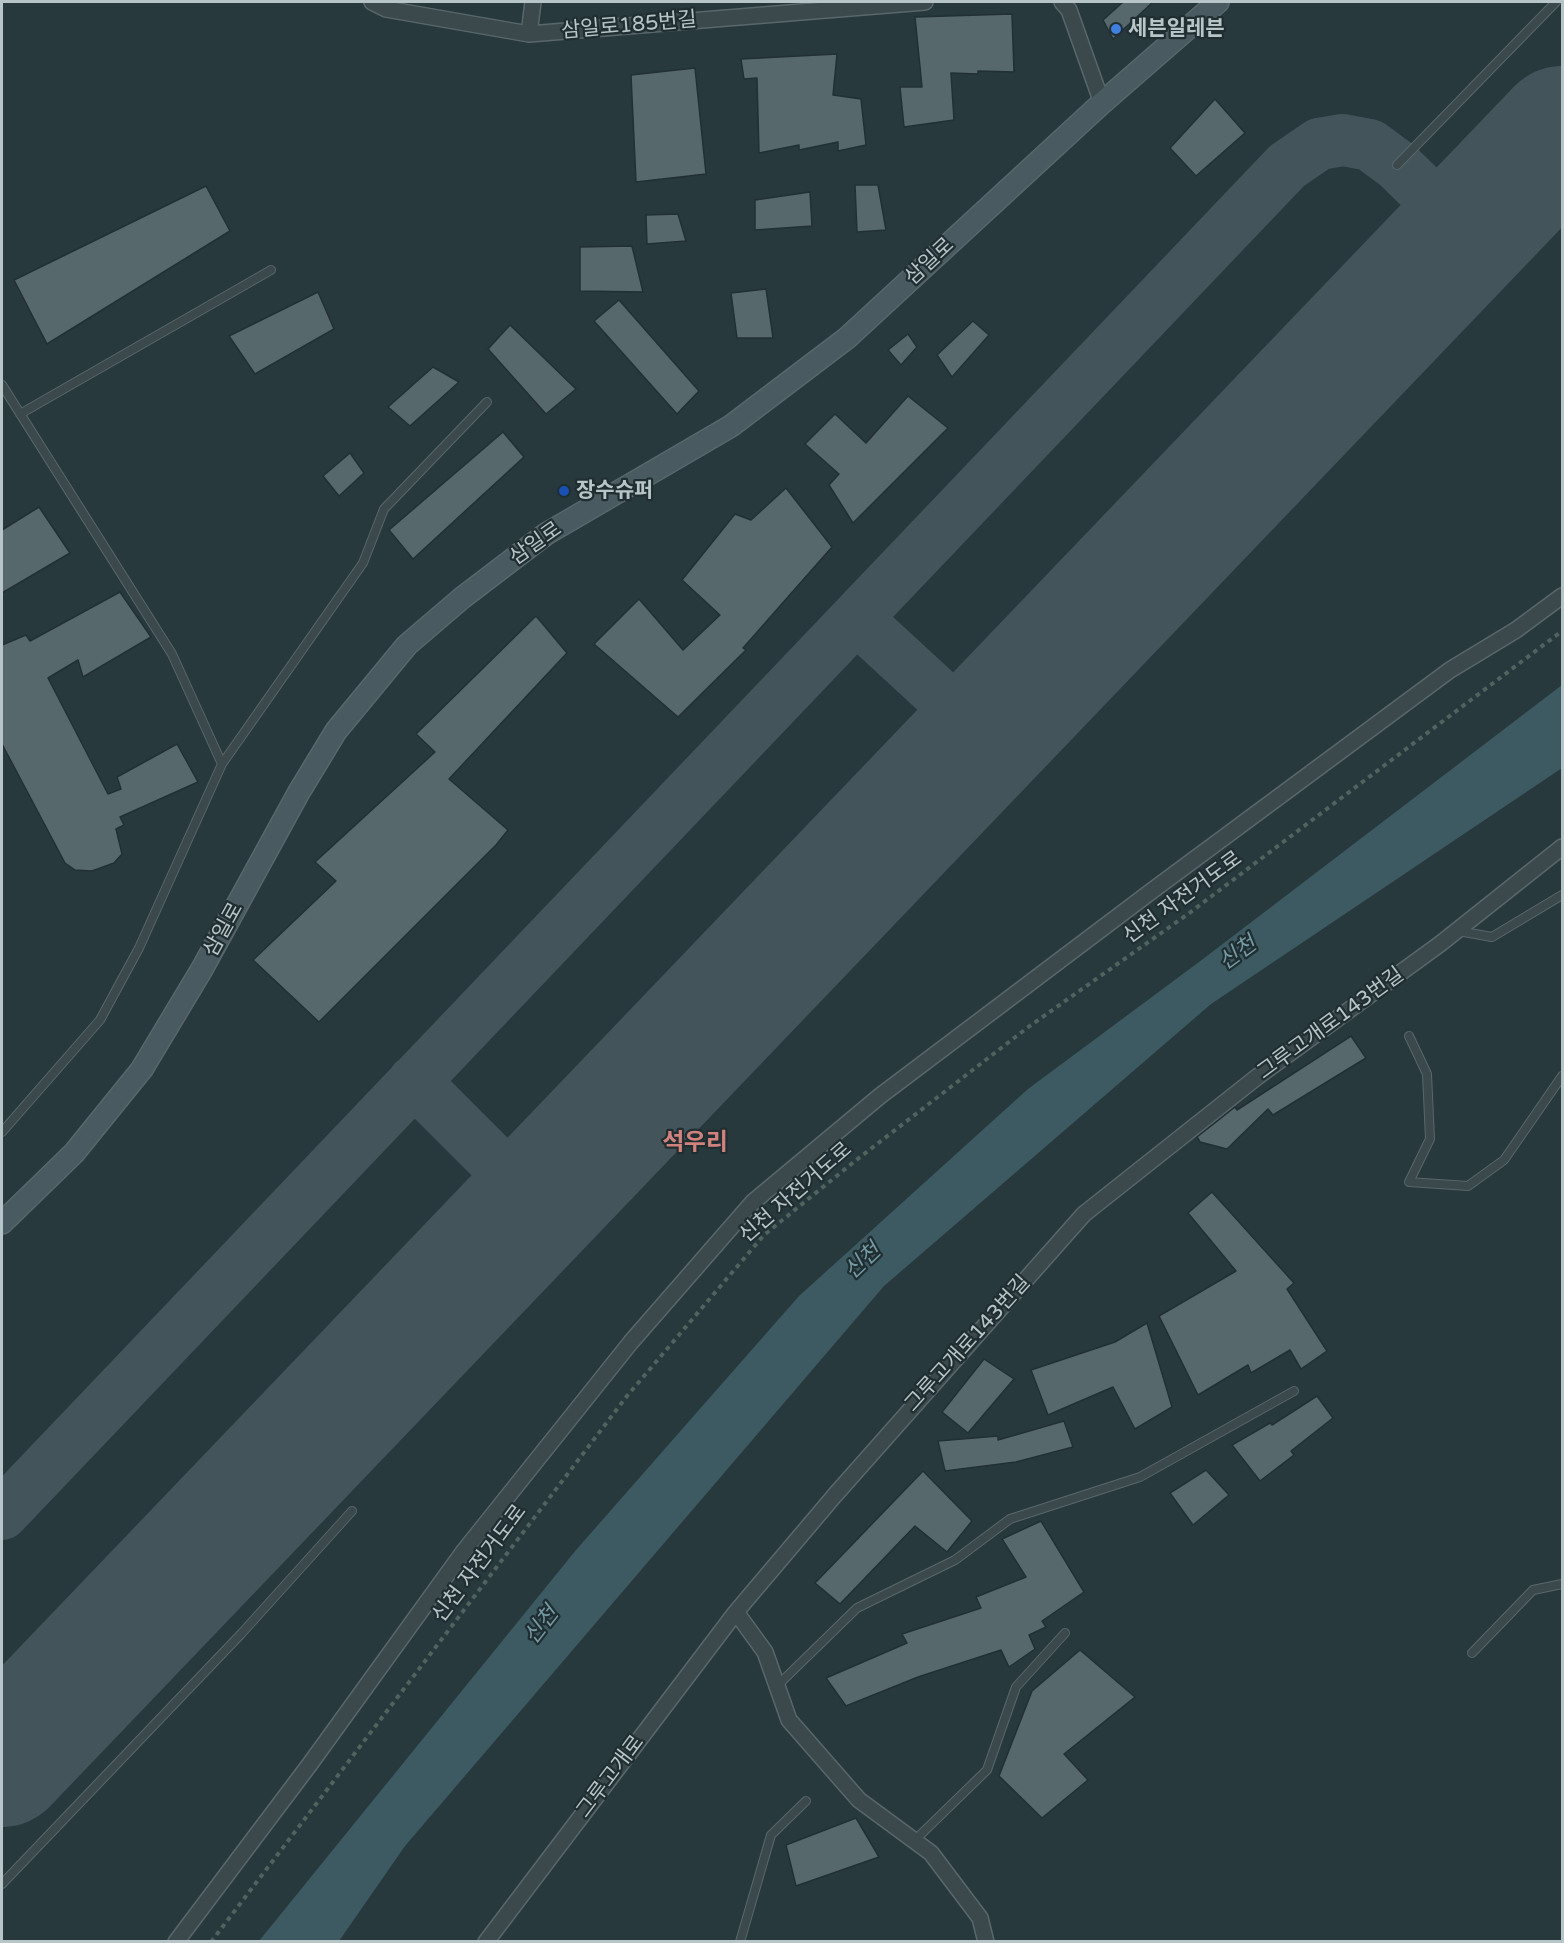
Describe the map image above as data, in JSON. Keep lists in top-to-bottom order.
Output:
{
  "streets": {
    "main road": ["삼일로"],
    "street": ["삼일로185번길", "그루고개로143번길", "그루고개로"],
    "path": ["신천 자전거도로"]
  },
  "crossings": [
    ["그루고개로143번길", "그루고개로"]
  ],
  "districts": ["석우리"],
  "water": ["신천"],
  "places": ["세븐일레븐", "장수슈퍼"]
}
